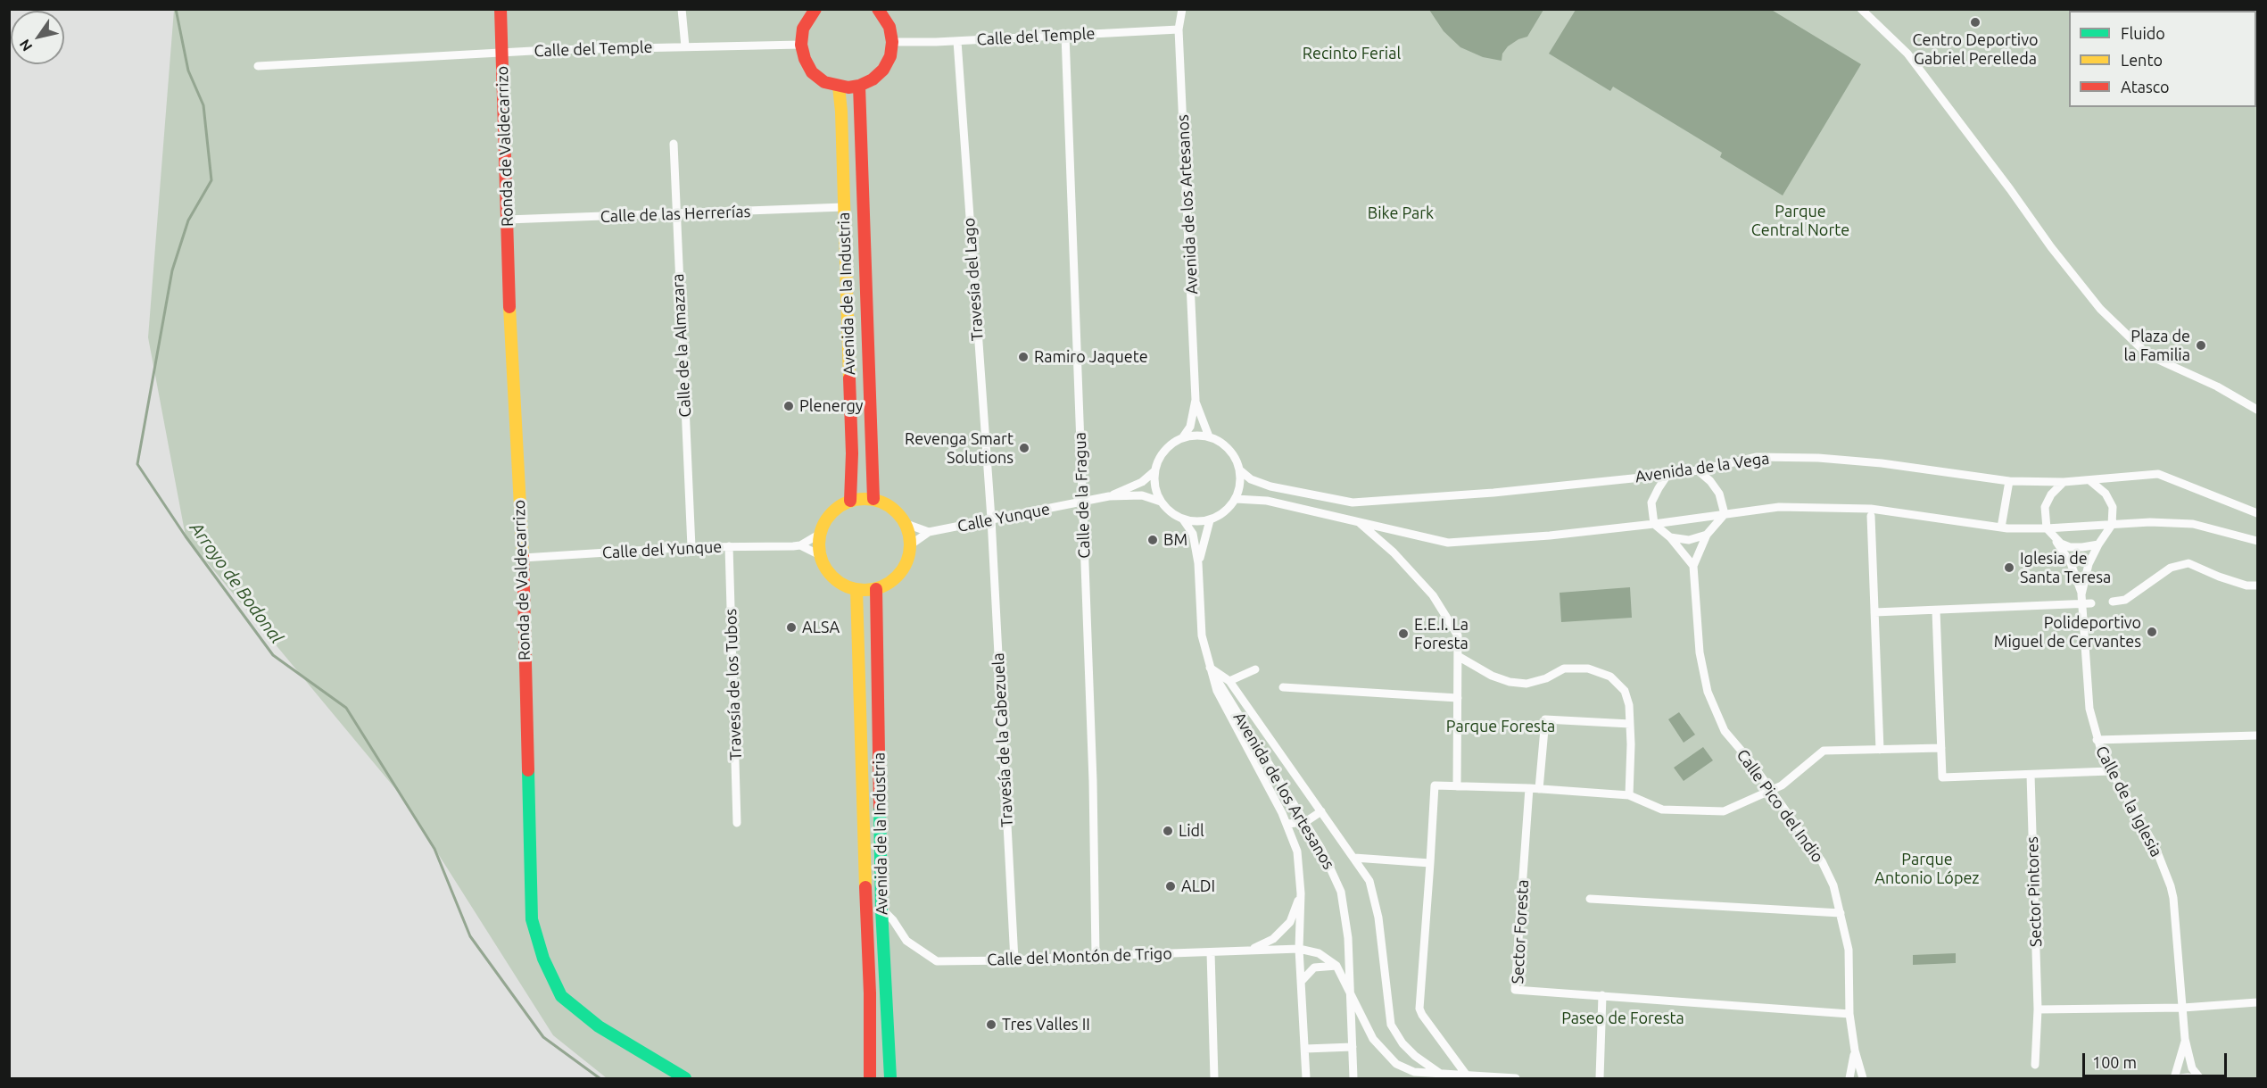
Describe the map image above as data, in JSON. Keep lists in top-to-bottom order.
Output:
{
  "streets": {
    "street": [
      "Calle del Temple",
      "Ronda de Valdecarrizo",
      "Avenida de los Artesanos",
      "Calle de las Herrerías",
      "Travesía del Lago",
      "Avenida de la Industria",
      "Calle de la Almazara",
      "Avenida de la Vega",
      "Calle de la Fragua",
      "Calle Yunque",
      "Calle del Yunque",
      "Travesía de los Tubos",
      "Travesía de la Cabezuela",
      "Calle de la Iglesia",
      "Calle Pico del Indio",
      "Sector Pintores",
      "Sector Foresta",
      "Calle del Montón de Trigo"
    ]
  },
  "crossings": [
    ["Calle del Temple", "Ronda de Valdecarrizo"],
    ["Calle del Temple", "Avenida de los Artesanos"],
    ["Calle del Temple", "Travesía del Lago"],
    ["Calle del Temple", "Calle de la Fragua"],
    ["Ronda de Valdecarrizo", "Calle de las Herrerías"],
    ["Ronda de Valdecarrizo", "Calle del Yunque"],
    ["Avenida de los Artesanos", "Avenida de la Vega"],
    ["Avenida de los Artesanos", "Calle Yunque"],
    ["Avenida de los Artesanos", "Calle del Montón de Trigo"],
    ["Calle de las Herrerías", "Avenida de la Industria"],
    ["Calle de las Herrerías", "Calle de la Almazara"],
    ["Travesía del Lago", "Calle Yunque"],
    ["Travesía del Lago", "Travesía de la Cabezuela"],
    ["Avenida de la Industria", "Calle Yunque"],
    ["Avenida de la Industria", "Calle del Yunque"],
    ["Avenida de la Industria", "Calle del Montón de Trigo"],
    ["Calle de la Almazara", "Calle del Yunque"],
    ["Avenida de la Vega", "Calle Yunque"],
    ["Calle de la Fragua", "Calle Yunque"],
    ["Calle de la Fragua", "Calle del Montón de Trigo"],
    ["Calle Yunque", "Calle del Yunque"],
    ["Calle Yunque", "Travesía de la Cabezuela"],
    ["Calle del Yunque", "Travesía de los Tubos"],
    ["Travesía de la Cabezuela", "Calle del Montón de Trigo"],
    ["Calle Pico del Indio", "Sector Foresta"]
  ],
  "water": ["Arroyo de Bodonal"],
  "parks": [
    "Recinto Ferial",
    "Parque Central Norte",
    "Bike Park",
    "Parque Foresta",
    "Parque Antonio López",
    "Paseo de Foresta"
  ],
  "places": [
    "Centro Deportivo Gabriel Perelleda",
    "Plaza de la Familia",
    "Ramiro Jaquete",
    "Plenergy",
    "Revenga Smart Solutions",
    "BM",
    "Iglesia de Santa Teresa",
    "ALSA",
    "Polideportivo Miguel de Cervantes",
    "E.E.I. La Foresta",
    "Lidl",
    "ALDI",
    "Tres Valles II"
  ],
  "legend": ["Fluido", "Lento", "Atasco"],
  "scale_bar": "100 m",
  "north": "bottom left"
}
